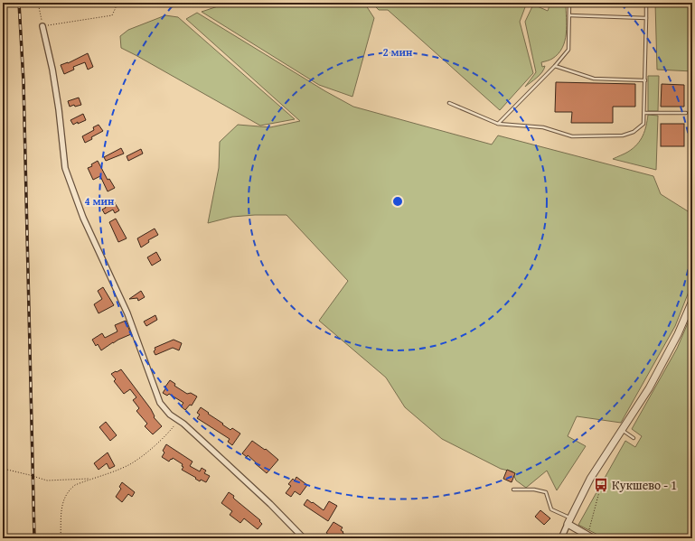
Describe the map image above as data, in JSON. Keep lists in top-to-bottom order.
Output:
{
  "places": {
    "bus stop": ["Кукшево - 1"]
  },
  "rings": ["2 мин", "4 мин"]
}
